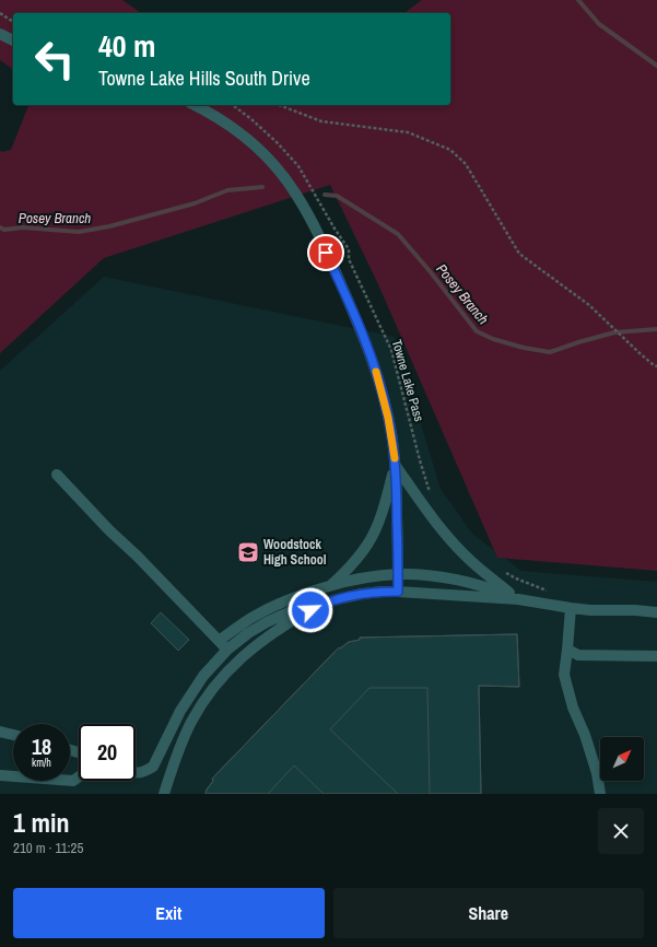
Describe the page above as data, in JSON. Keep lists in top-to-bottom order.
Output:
{
  "streets": {
    "path": ["Towne Lake Pass"]
  },
  "water": ["Posey Branch"],
  "places": {
    "school or university": ["Woodstock High School"]
  },
  "north": "top right",
  "page": {
    "turn": ["40 m", "Towne Lake Hills South Drive"],
    "speed": "18 km/h",
    "limit": "20",
    "heading": ["1 min", "210 m · 11:25"],
    "buttons": ["Exit", "Share"]
  }
}
